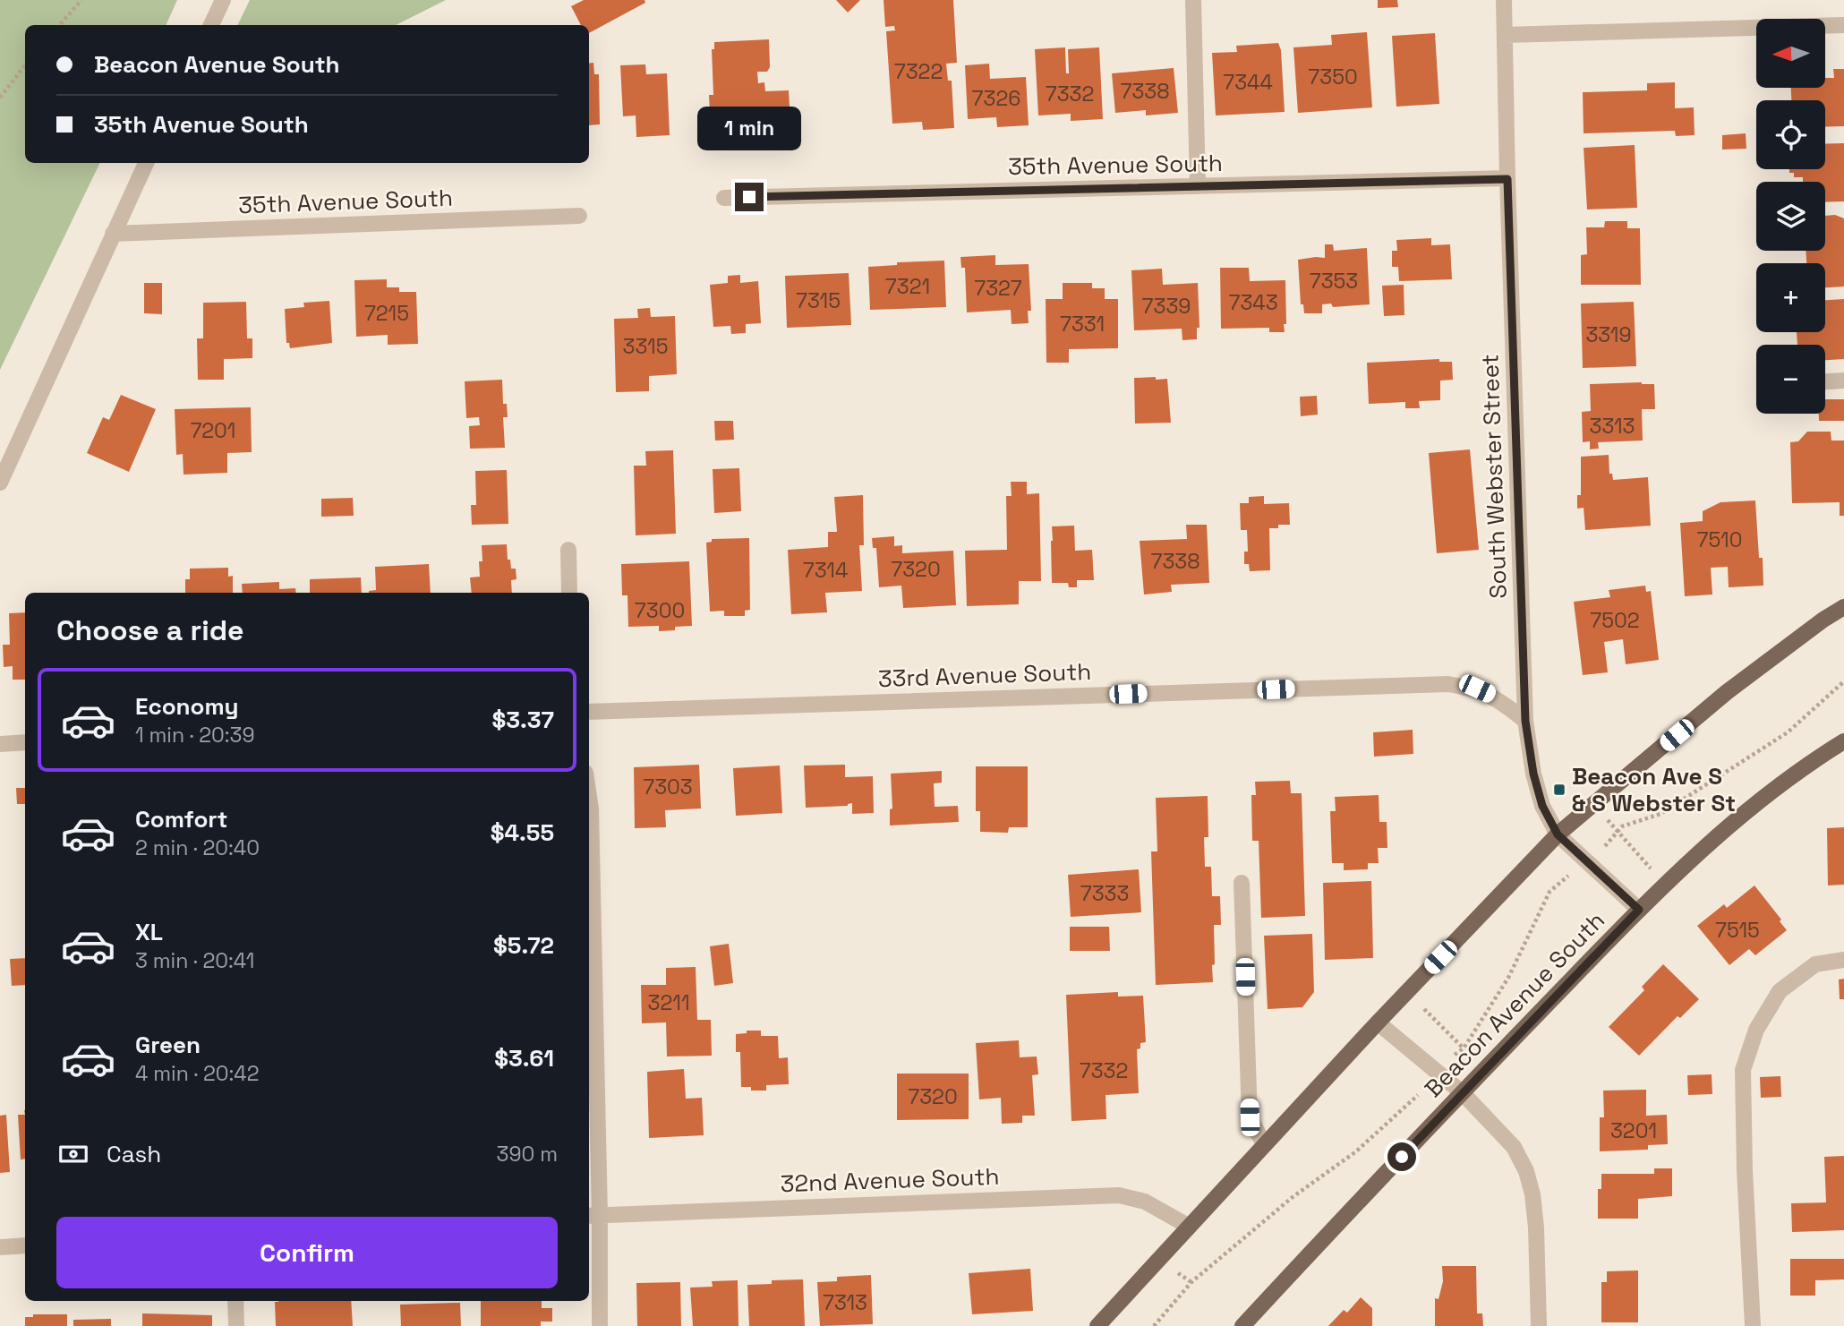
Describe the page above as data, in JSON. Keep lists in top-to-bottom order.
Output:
{
  "streets": {
    "main road": ["Beacon Avenue South"],
    "street": [
      "35th Avenue South",
      "South Webster Street",
      "33rd Avenue South",
      "32nd Avenue South"
    ]
  },
  "crossings": [
    ["35th Avenue South", "South Webster Street"],
    ["South Webster Street", "33rd Avenue South"],
    ["South Webster Street", "Beacon Avenue South"]
  ],
  "places": {
    "transit": ["Beacon Ave S & S Webster St"]
  },
  "house_numbers": [
    "7322",
    "7350",
    "7344",
    "7338",
    "7332",
    "7326",
    "7353",
    "7321",
    "7327",
    "7315",
    "7343",
    "7339",
    "7215",
    "7331",
    "3319",
    "3315",
    "3313",
    "7201",
    "7510",
    "7338",
    "7320",
    "7314",
    "7300",
    "7502",
    "7303",
    "7333",
    "7515",
    "3211",
    "7332",
    "7320",
    "3201",
    "7313"
  ],
  "north": "left",
  "page": {
    "map_buttons": ["+", "−"],
    "banner": ["Beacon Avenue South", "35th Avenue South"],
    "bubble": "1 min",
    "heading": "Choose a ride",
    "list": [
      {
        "name": "Economy",
        "note": "1 min · 20:39",
        "value": "$3.37"
      },
      {
        "name": "Comfort",
        "note": "2 min · 20:40",
        "value": "$4.55"
      },
      {
        "name": "XL",
        "note": "3 min · 20:41",
        "value": "$5.72"
      },
      {
        "name": "Green",
        "note": "4 min · 20:42",
        "value": "$3.61"
      }
    ],
    "pay": ["Cash", "390 m"],
    "buttons": "Confirm"
  }
}
